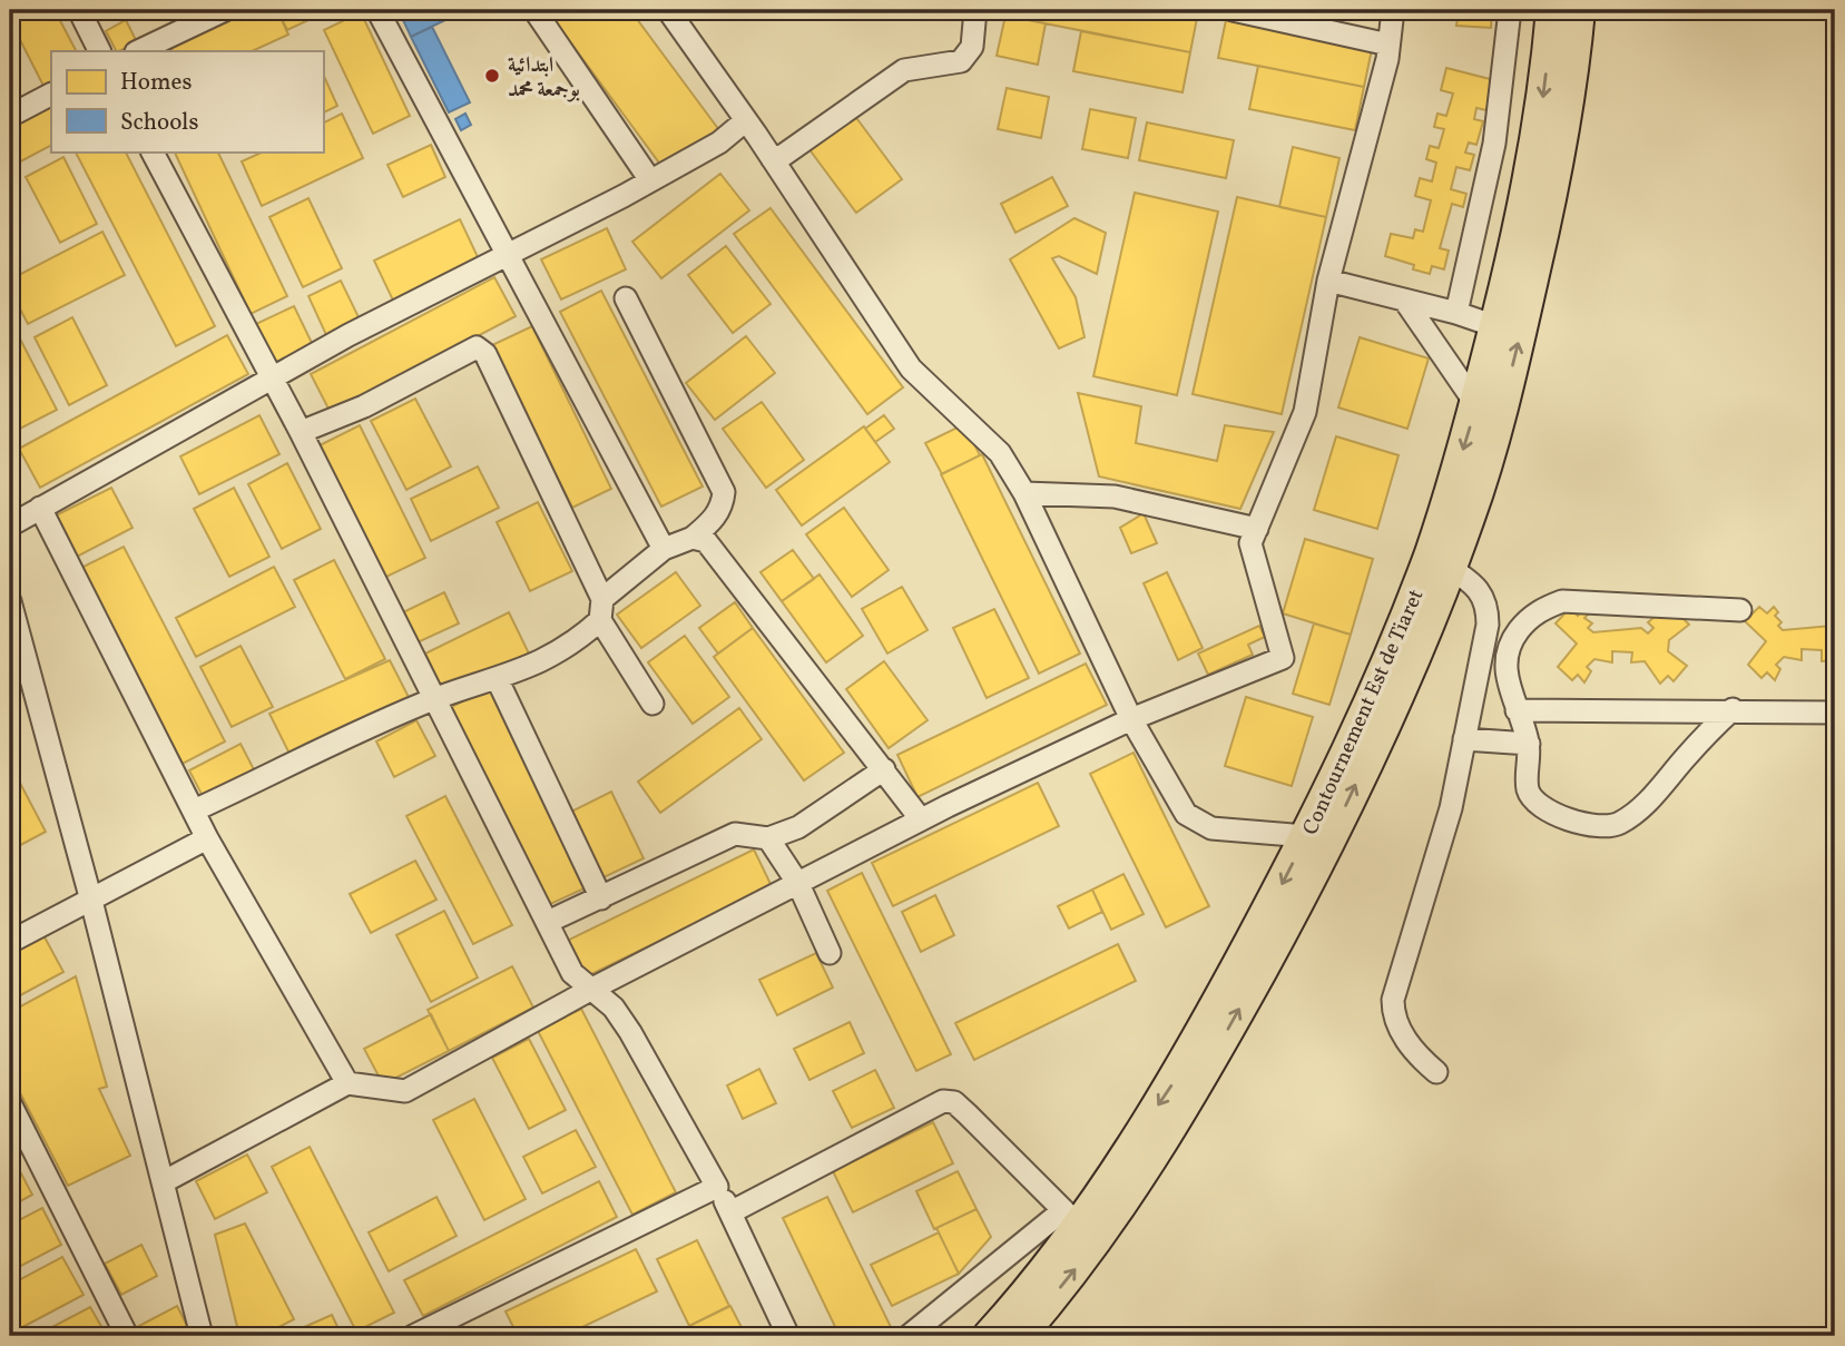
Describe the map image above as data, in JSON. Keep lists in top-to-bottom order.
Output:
{
  "streets": {
    "highway": ["Contournement Est de Tiaret"]
  },
  "places": ["ابتدائية بوجمعة محمد"],
  "legend": ["Homes", "Schools"]
}
